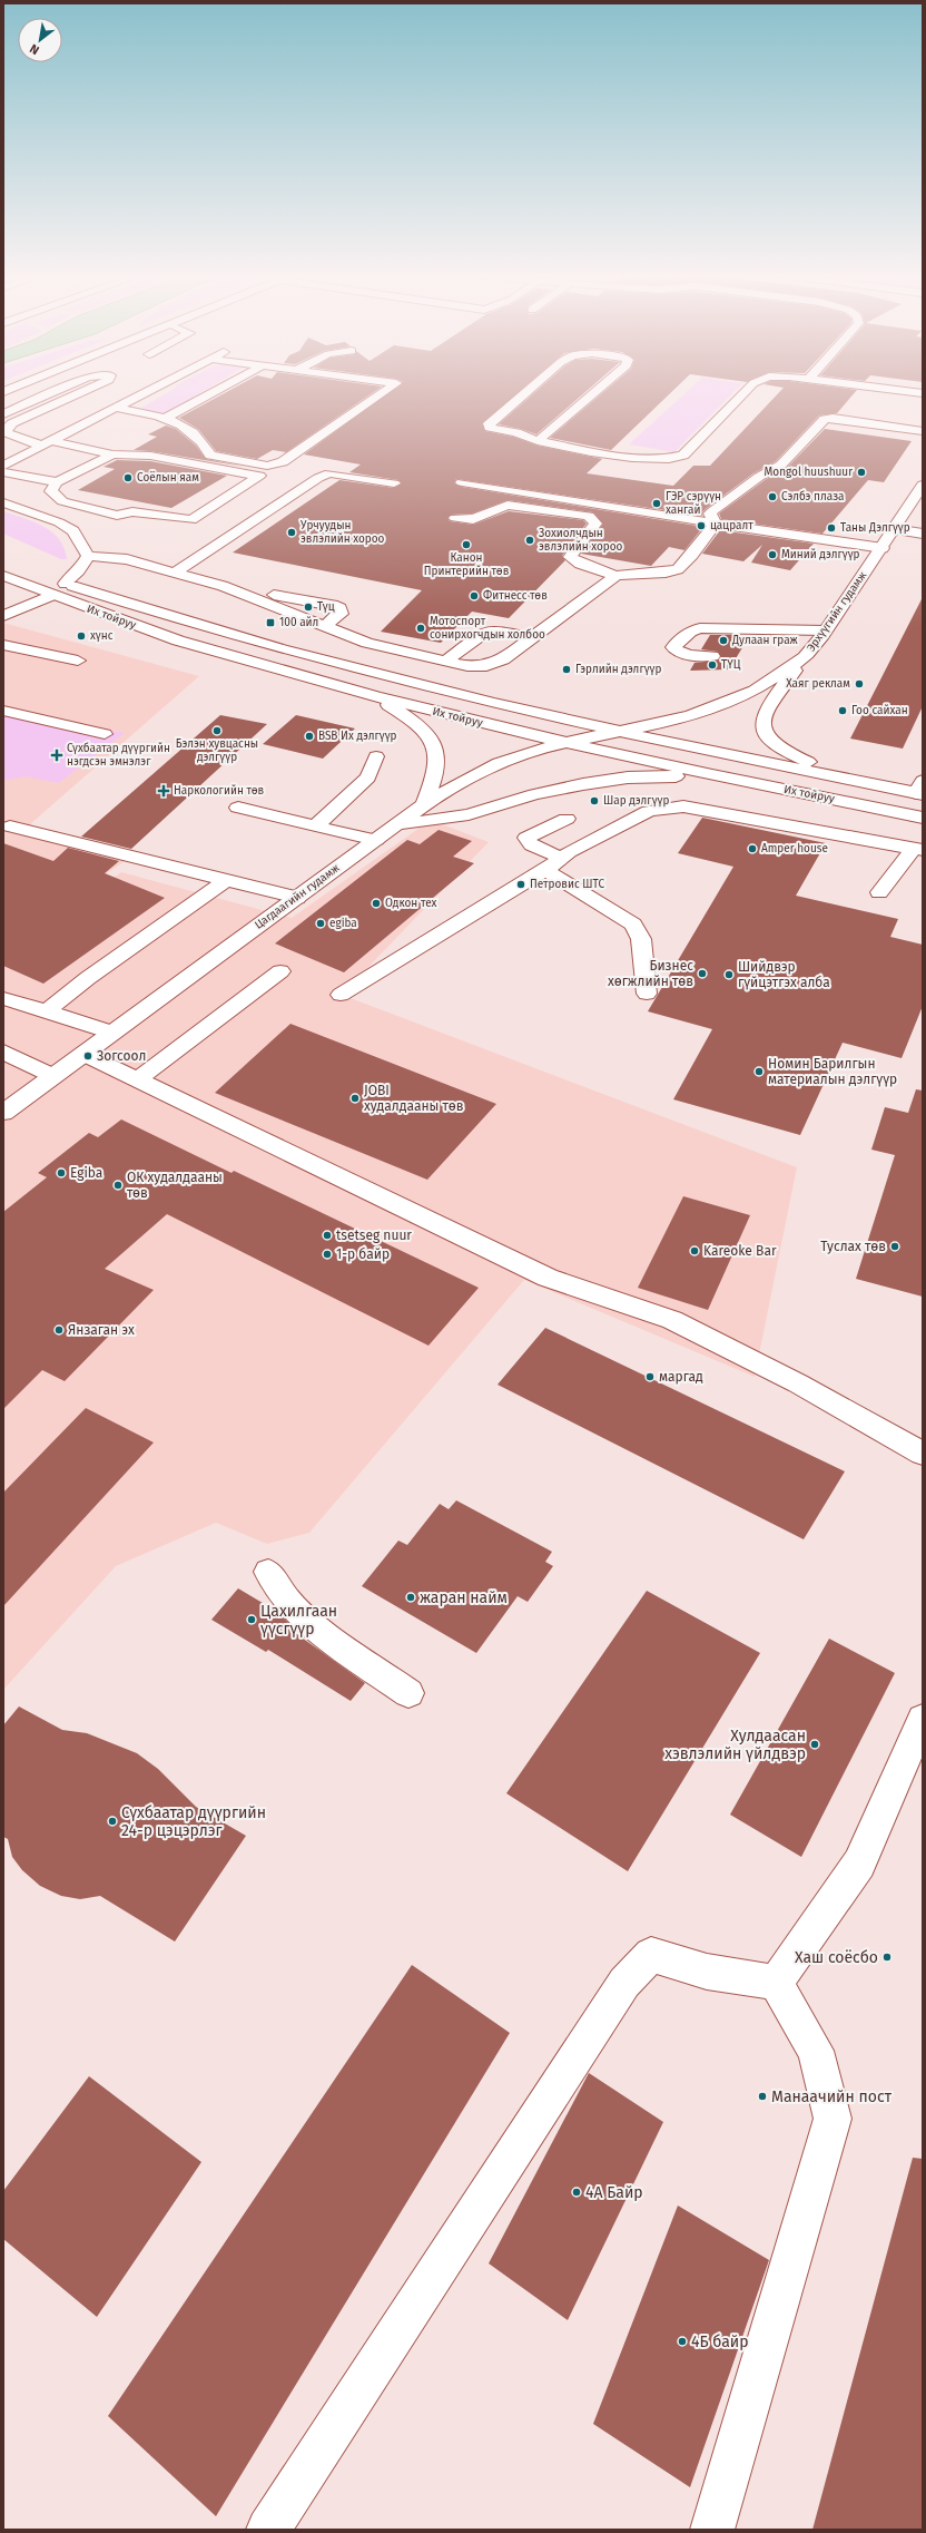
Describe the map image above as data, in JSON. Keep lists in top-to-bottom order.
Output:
{
  "streets": {
    "street": ["Эрхүүгийн гудамж", "Их тойруу", "Цагдаагийн гудамж"]
  },
  "crossings": [
    ["Эрхүүгийн гудамж", "Их тойруу"],
    ["Эрхүүгийн гудамж", "Цагдаагийн гудамж"],
    ["Их тойруу", "Цагдаагийн гудамж"]
  ],
  "places": {
    "other": [
      "Mongol huushuur",
      "Соёлын яам",
      "Сэлбэ плаза",
      "ГЭР сэрүүн хангай",
      "цацралт",
      "Таны Дэлгүүр",
      "Урчуудын эвлэлийн хороо",
      "Зохиолчдын эвлэлийн хороо",
      "Канон Принтерийн төв",
      "Миний дэлгүүр",
      "Фитнесс төв",
      "Түц",
      "Mотоспорт сонирхогчдын холбоо",
      "хүнс",
      "Дулаан граж",
      "ТҮЦ",
      "Гэрлийн дэлгүүр",
      "Хаяг реклам",
      "Гоо сайхан",
      "Бэлэн хувцасны дэлгүүр",
      "BSB Их дэлгүүр",
      "Шар дэлгүүр",
      "Amper house",
      "Петровис ШТС",
      "Одкон тех",
      "egiba",
      "Бизнес хөгжлийн төв",
      "Шийдвэр гүйцэтгэх алба",
      "Зогсоол",
      "Номин Барилгын материалын дэлгүүр",
      "JOBI худалдааны төв",
      "Egiba",
      "ОК худалдааны төв",
      "tsetseg nuur",
      "Туслах төв",
      "Kareoke Bar",
      "1-р байр",
      "Янзаган эх",
      "маргад",
      "жаран найм",
      "Цахилгаан үүсгүүр",
      "Хулдаасан хэвлэлийн үйлдвэр",
      "Сүхбаатар дүүргийн 24-р цэцэрлэг",
      "Хаш соёсбо",
      "Манаачийн пост",
      "4А Байр",
      "4Б байр"
    ],
    "transit": ["100 айл"],
    "health": ["Сүхбаатар дүүргийн нэгдсэн эмнэлэг", "Наркологийн төв"]
  },
  "north": "bottom left"
}
